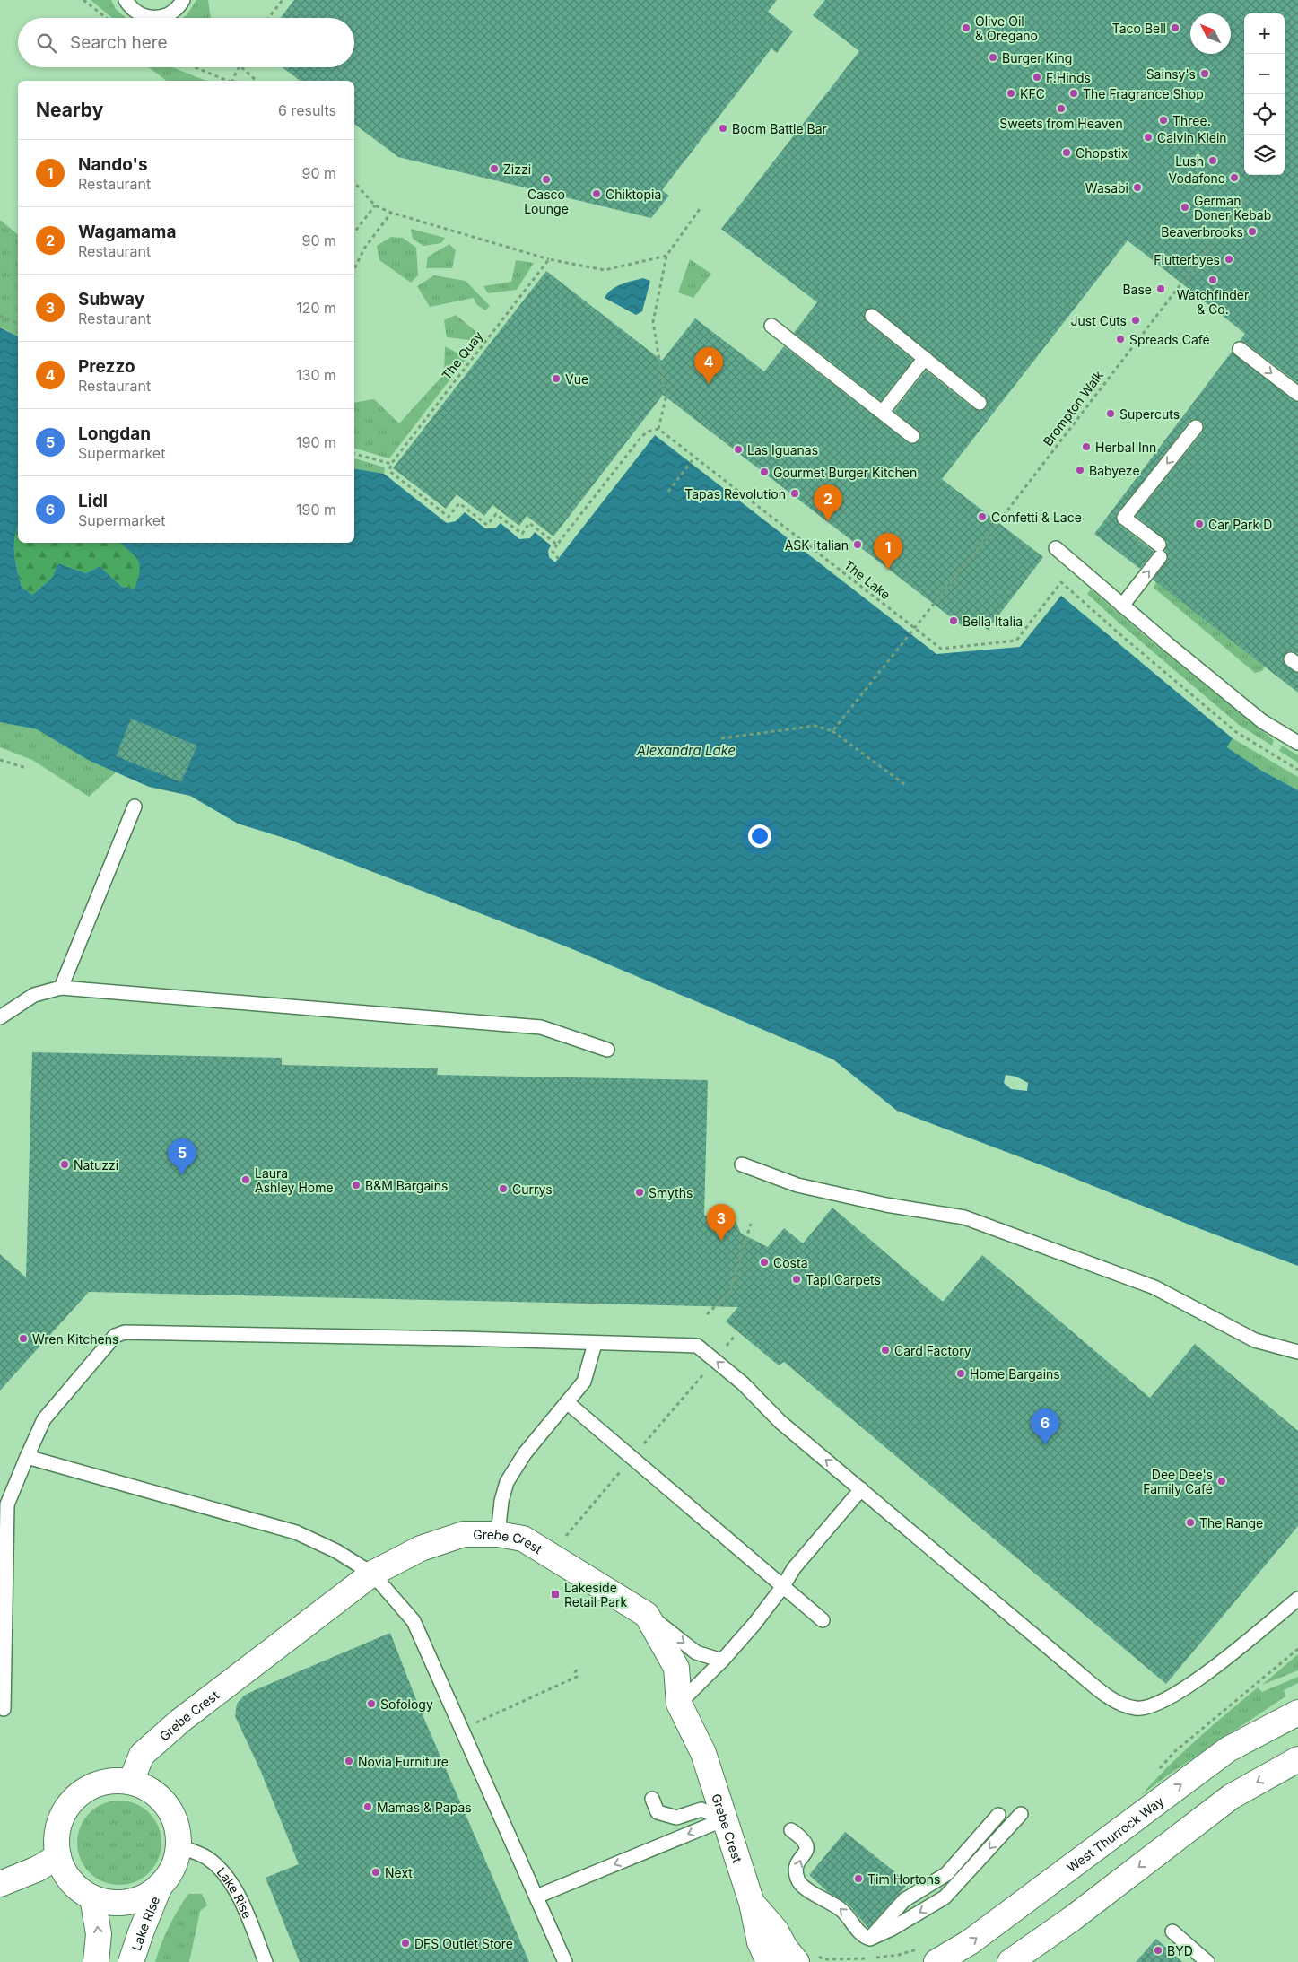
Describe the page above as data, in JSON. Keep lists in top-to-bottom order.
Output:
{
  "streets": {
    "street": ["Grebe Crest", "West Thurrock Way", "Lake RIse"],
    "lane": ["Lake Rise"],
    "path": ["The Quay", "Brompton Walk", "The Lake"]
  },
  "crossings": [
    ["Brompton Walk", "The Lake"],
    ["Grebe Crest", "Lake Rise"],
    ["Grebe Crest", "Lake RIse"],
    ["Lake Rise", "Lake RIse"]
  ],
  "water": ["Alexandra Lake"],
  "places": {
    "other": [
      "Olive Oil & Oregano",
      "Taco Bell",
      "Burger King",
      "Sainsy's",
      "F.Hinds",
      "KFC",
      "The Fragrance Shop",
      "Sweets from Heaven",
      "Three.",
      "Boom Battle Bar",
      "Calvin Klein",
      "Chopstix",
      "Lush",
      "Zizzi",
      "Vodafone",
      "Casco Lounge",
      "Wasabi",
      "Chiktopia",
      "German Doner Kebab",
      "Beaverbrooks",
      "Flutterbyes",
      "Watchfinder & Co.",
      "Base",
      "Just Cuts",
      "Spreads Café",
      "Vue",
      "Supercuts",
      "Herbal Inn",
      "Las Iguanas",
      "Babyeze",
      "Gourmet Burger Kitchen",
      "Tapas Revolution",
      "Confetti & Lace",
      "Car Park D",
      "ASK Italian",
      "Bella Italia",
      "Natuzzi",
      "Laura Ashley Home",
      "B&M Bargains",
      "Currys",
      "Smyths",
      "Costa",
      "Tapi Carpets",
      "Wren Kitchens",
      "Card Factory",
      "Home Bargains",
      "Dee Dee's Family Café",
      "The Range",
      "Sofology",
      "Novia Furniture",
      "Mamas & Papas",
      "Next",
      "Tim Hortons",
      "DFS Outlet Store",
      "BYD"
    ],
    "transit": ["Lakeside Retail Park"]
  },
  "north": "top left",
  "page": {
    "map_buttons": ["+", "−"],
    "search": "Search here",
    "heading": ["Nearby", "6 results"],
    "list": [
      {
        "mark": "1",
        "name": "Nando's",
        "note": "Restaurant",
        "value": "90 m"
      },
      {
        "mark": "2",
        "name": "Wagamama",
        "note": "Restaurant",
        "value": "90 m"
      },
      {
        "mark": "3",
        "name": "Subway",
        "note": "Restaurant",
        "value": "120 m"
      },
      {
        "mark": "4",
        "name": "Prezzo",
        "note": "Restaurant",
        "value": "130 m"
      },
      {
        "mark": "5",
        "name": "Longdan",
        "note": "Supermarket",
        "value": "190 m"
      },
      {
        "mark": "6",
        "name": "Lidl",
        "note": "Supermarket",
        "value": "190 m"
      }
    ],
    "pins": [
      "4",
      "2",
      "1",
      "5",
      "3",
      "6"
    ]
  }
}
